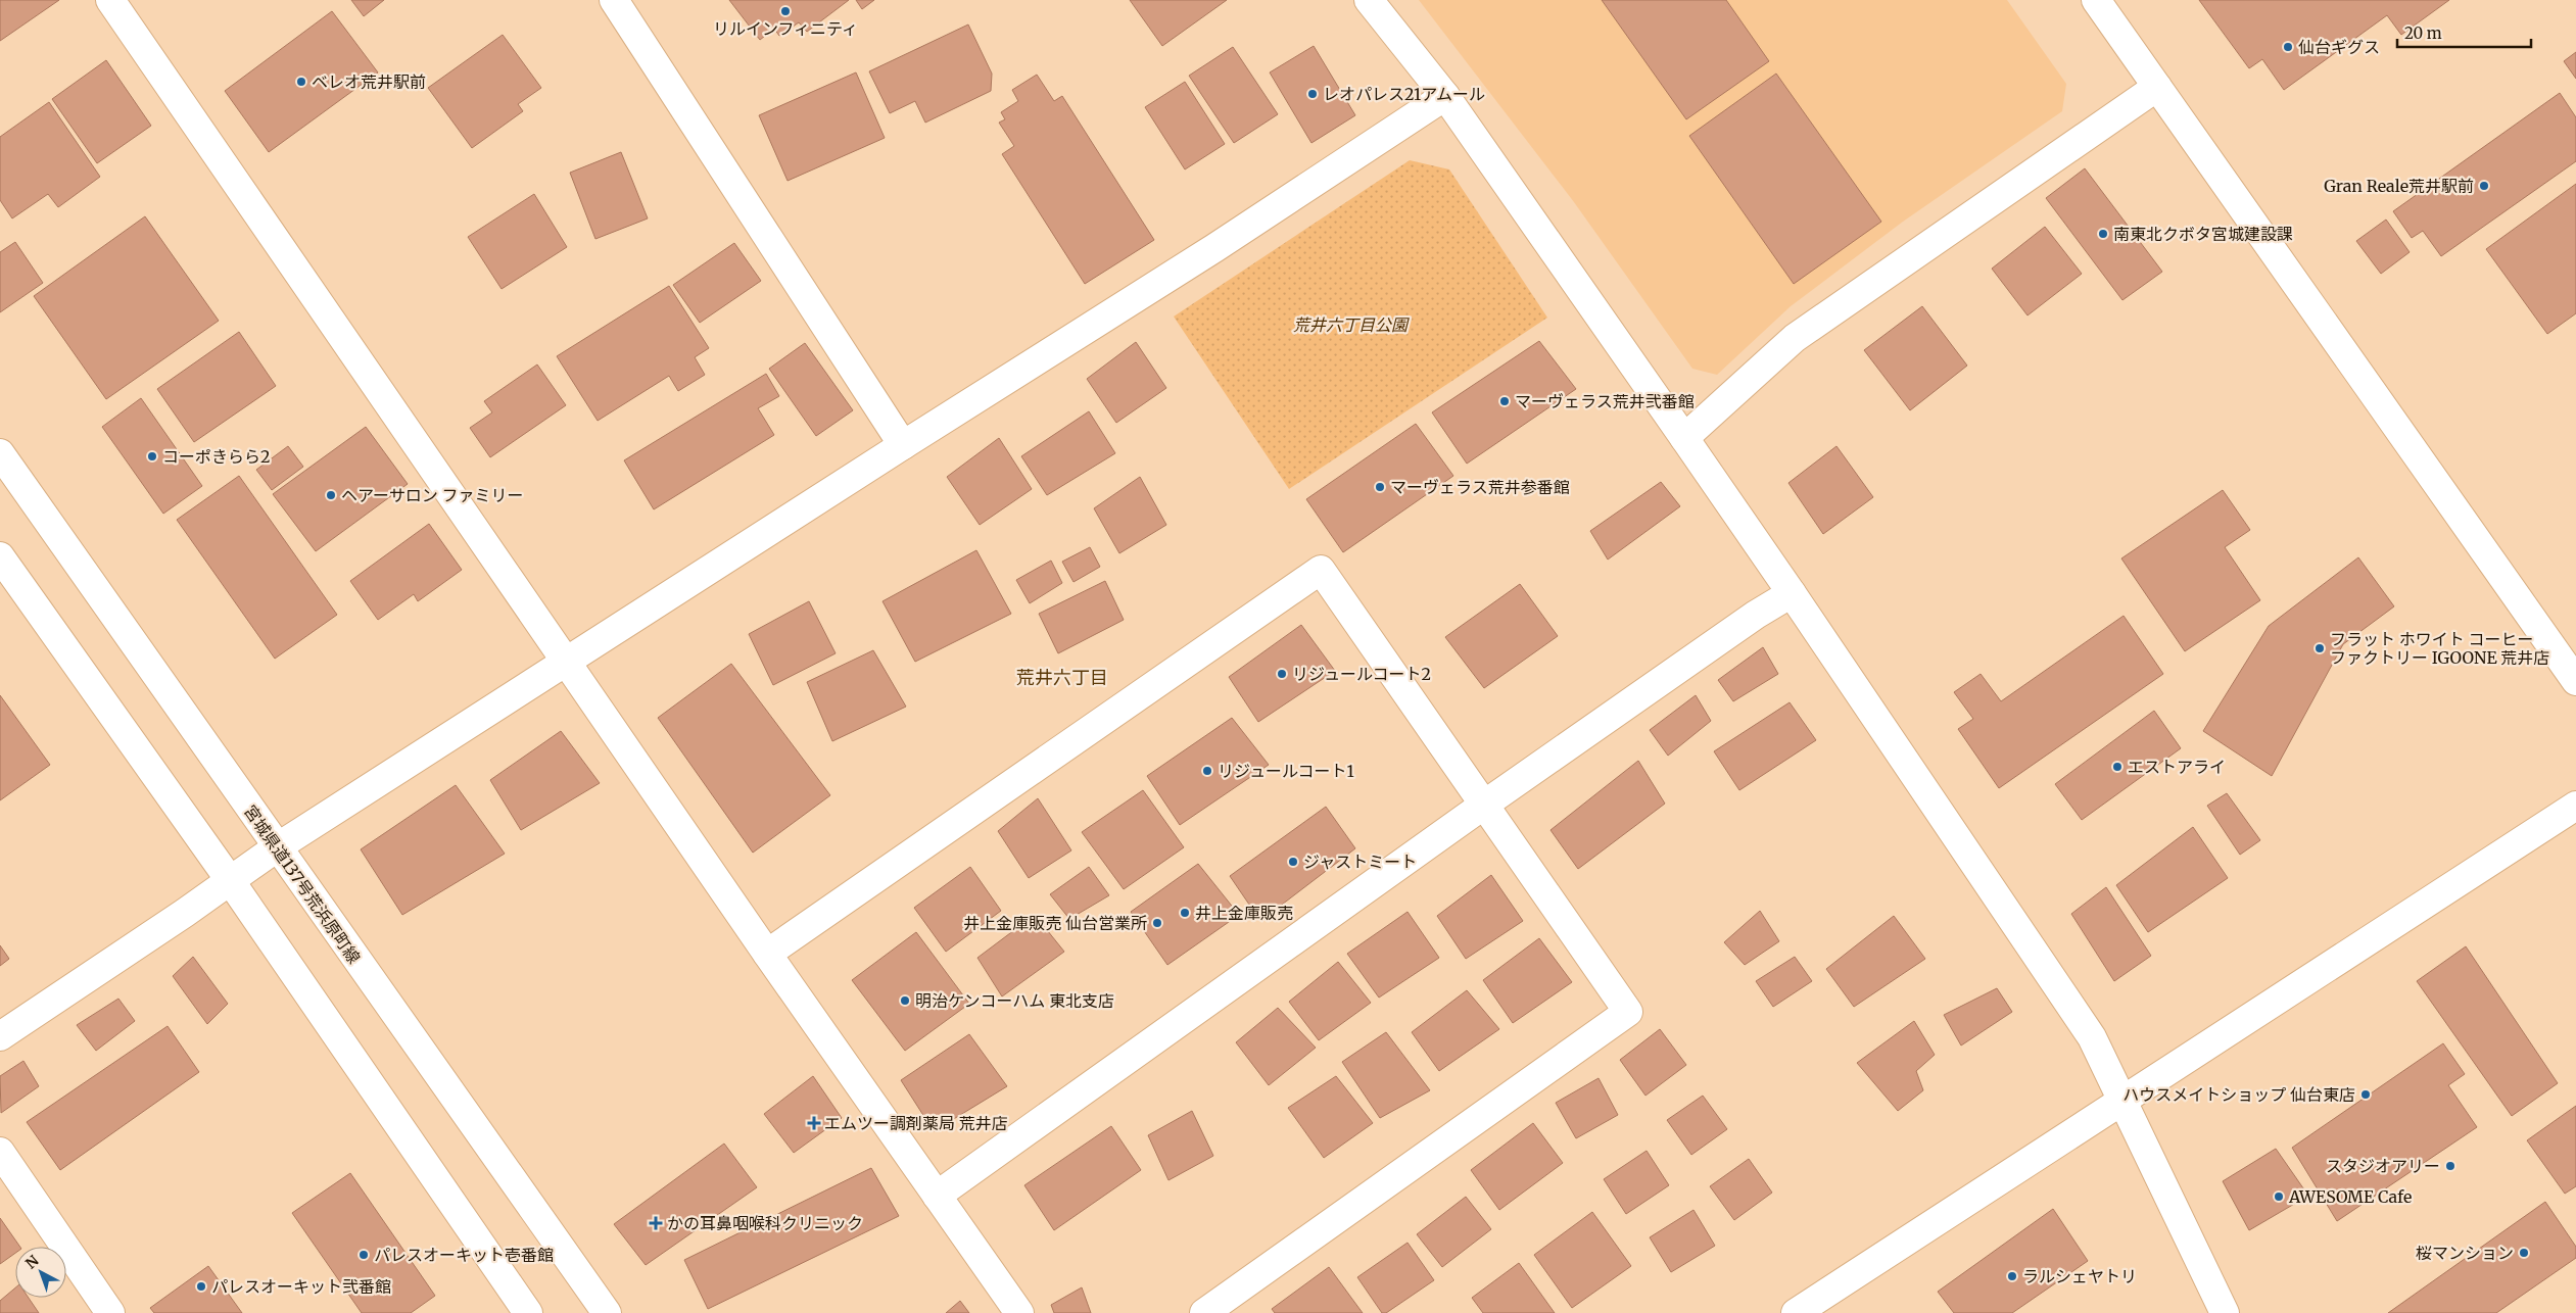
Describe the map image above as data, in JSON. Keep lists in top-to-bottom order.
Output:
{
  "streets": {
    "street": ["宮城県道137号荒浜原町線"]
  },
  "districts": ["荒井六丁目"],
  "parks": ["荒井六丁目公園"],
  "places": {
    "other": [
      "リルインフィニティ",
      "仙台ギグス",
      "ベレオ荒井駅前",
      "レオパレス21アムール",
      "Gran Reale荒井駅前",
      "南東北クボタ宮城建設課",
      "マーヴェラス荒井弐番館",
      "コーポきらら2",
      "マーヴェラス荒井参番館",
      "ヘアーサロン ファミリー",
      "フラット ホワイト コーヒー ファクトリー IGOONE 荒井店",
      "リジュールコート2",
      "エストアライ",
      "リジュールコート1",
      "ジャストミート",
      "井上金庫販売",
      "井上金庫販売 仙台営業所",
      "明治ケンコーハム 東北支店",
      "ハウスメイトショップ 仙台東店",
      "スタジオアリー",
      "AWESOME Cafe",
      "桜マンション",
      "パレスオーキット壱番館",
      "ラルシェヤトリ",
      "パレスオーキット弐番館"
    ],
    "health": ["エムツー調剤薬局 荒井店", "かの耳鼻咽喉科クリニック"]
  },
  "scale_bar": "20 m",
  "north": "top left"
}
